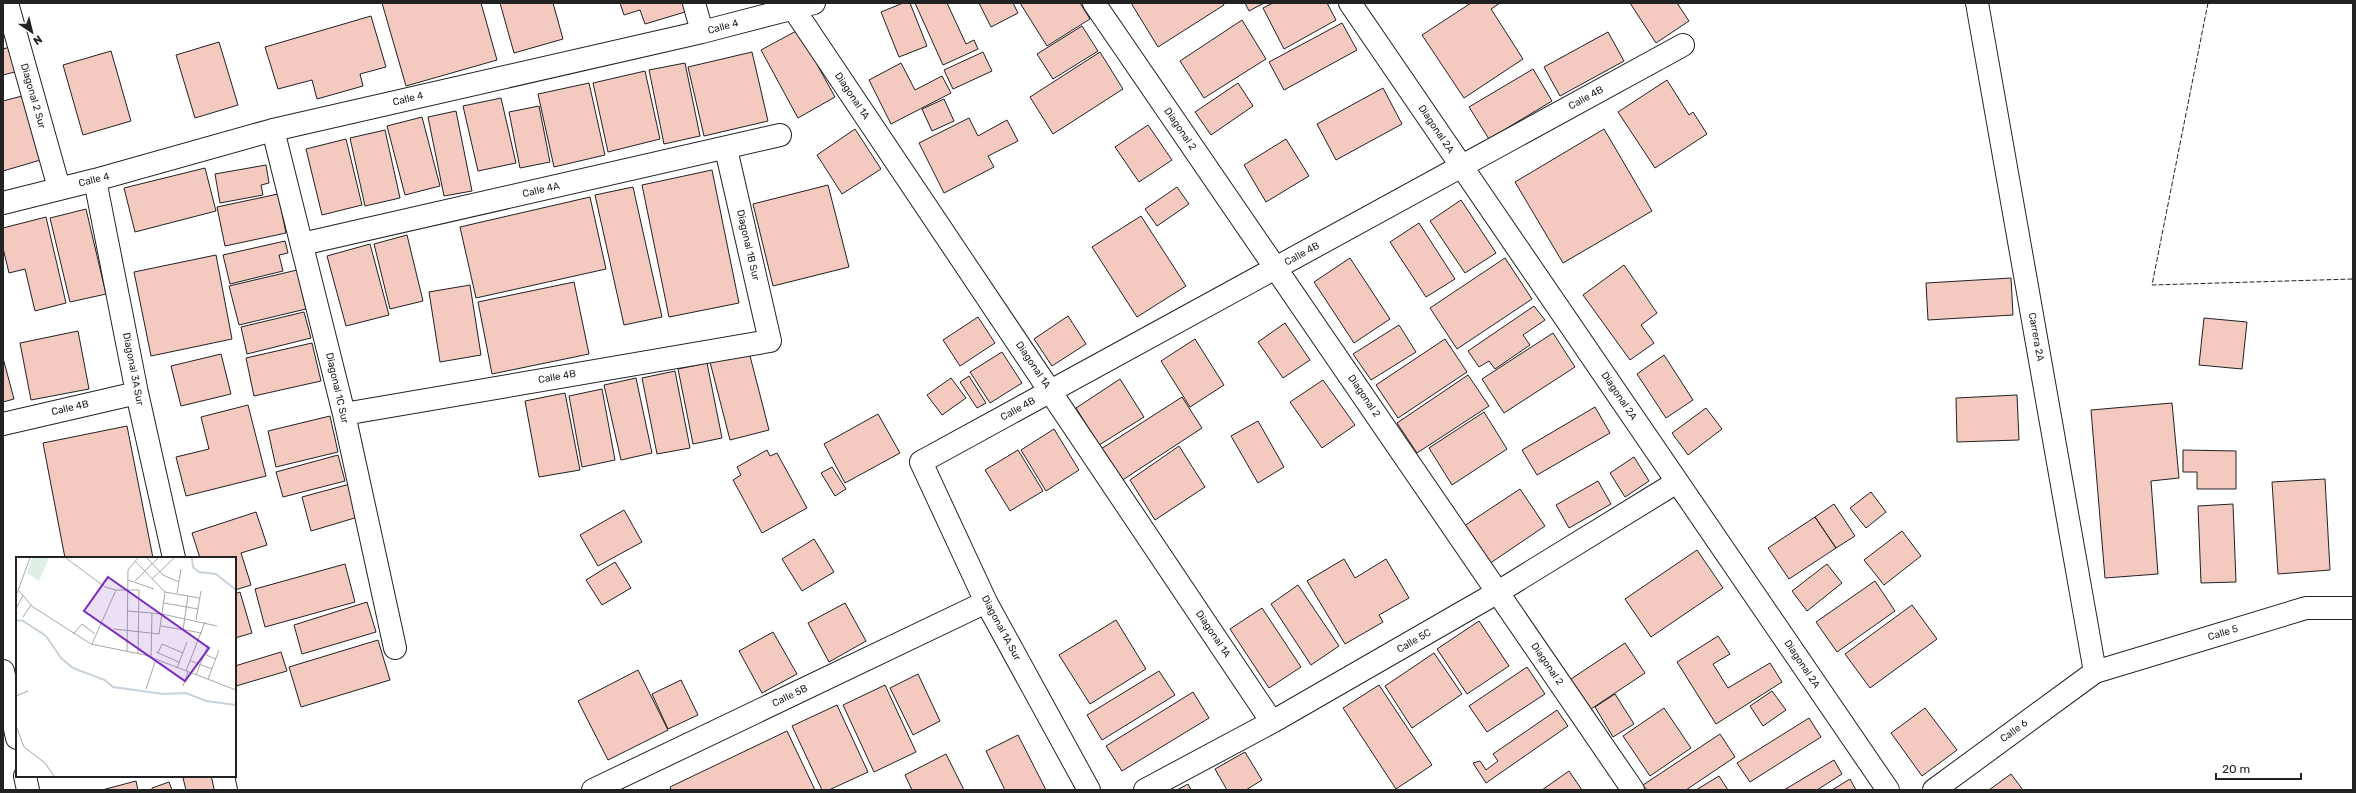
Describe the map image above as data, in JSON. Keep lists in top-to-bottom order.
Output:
{
  "streets": {
    "street": [
      "Calle 4",
      "Diagonal 2 Sur",
      "Diagonal 1A",
      "Calle 4B",
      "Diagonal 2",
      "Diagonal 2A",
      "Calle 4A",
      "Diagonal 1B Sur",
      "Carrera 2A",
      "Diagonal 3A Sur",
      "Diagonal 1C Sur",
      "Diagonal 1A Sur",
      "Calle 5",
      "Calle 5C",
      "Calle 5B",
      "Calle 6"
    ]
  },
  "crossings": [
    ["Calle 4", "Diagonal 2 Sur"],
    ["Calle 4", "Diagonal 1A"],
    ["Calle 4", "Diagonal 3A Sur"],
    ["Calle 4", "Diagonal 1C Sur"],
    ["Diagonal 1A", "Calle 4B"],
    ["Diagonal 1A", "Calle 5C"],
    ["Calle 4B", "Diagonal 2"],
    ["Calle 4B", "Diagonal 2A"],
    ["Calle 4B", "Diagonal 1B Sur"],
    ["Calle 4B", "Diagonal 3A Sur"],
    ["Calle 4B", "Diagonal 1C Sur"],
    ["Calle 4B", "Diagonal 1A Sur"],
    ["Diagonal 2", "Calle 5C"],
    ["Diagonal 2A", "Calle 5C"],
    ["Calle 4A", "Diagonal 1B Sur"],
    ["Calle 4A", "Diagonal 1C Sur"],
    ["Carrera 2A", "Calle 5"],
    ["Carrera 2A", "Calle 6"],
    ["Diagonal 1A Sur", "Calle 5B"],
    ["Calle 5", "Calle 6"]
  ],
  "scale_bar": "20 m",
  "north": "bottom right"
}
